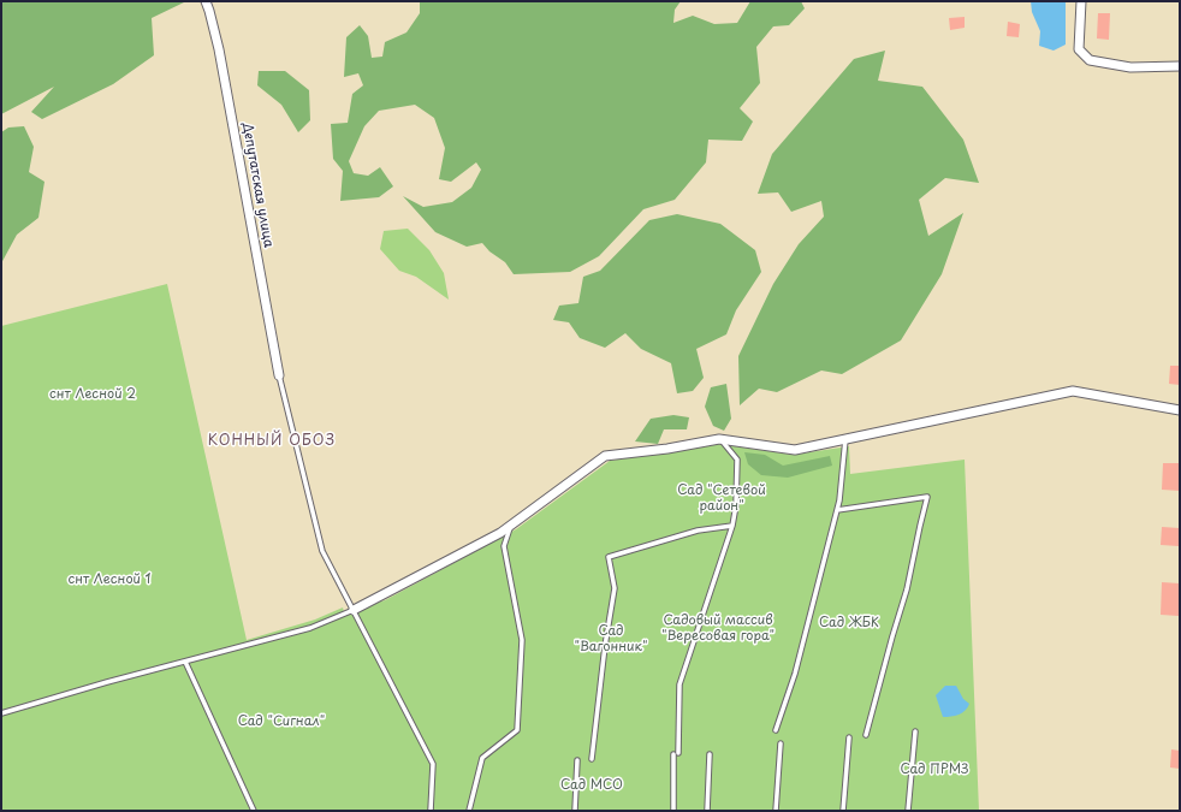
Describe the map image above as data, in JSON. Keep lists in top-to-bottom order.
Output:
{
  "streets": {
    "street": ["Депутатская улица"]
  },
  "districts": ["КОННЫЙ ОБОЗ"],
  "parks": [
    "снт Лесной 2",
    "Сад \"Сетевой район\"",
    "снт Лесной 1",
    "Садовый массив \"Вересовая гора\"",
    "Сад ЖБК",
    "Сад \"Вагонник\"",
    "Сад \"Сигнал\"",
    "Сад ПРМЗ",
    "Сад МСО"
  ]
}
